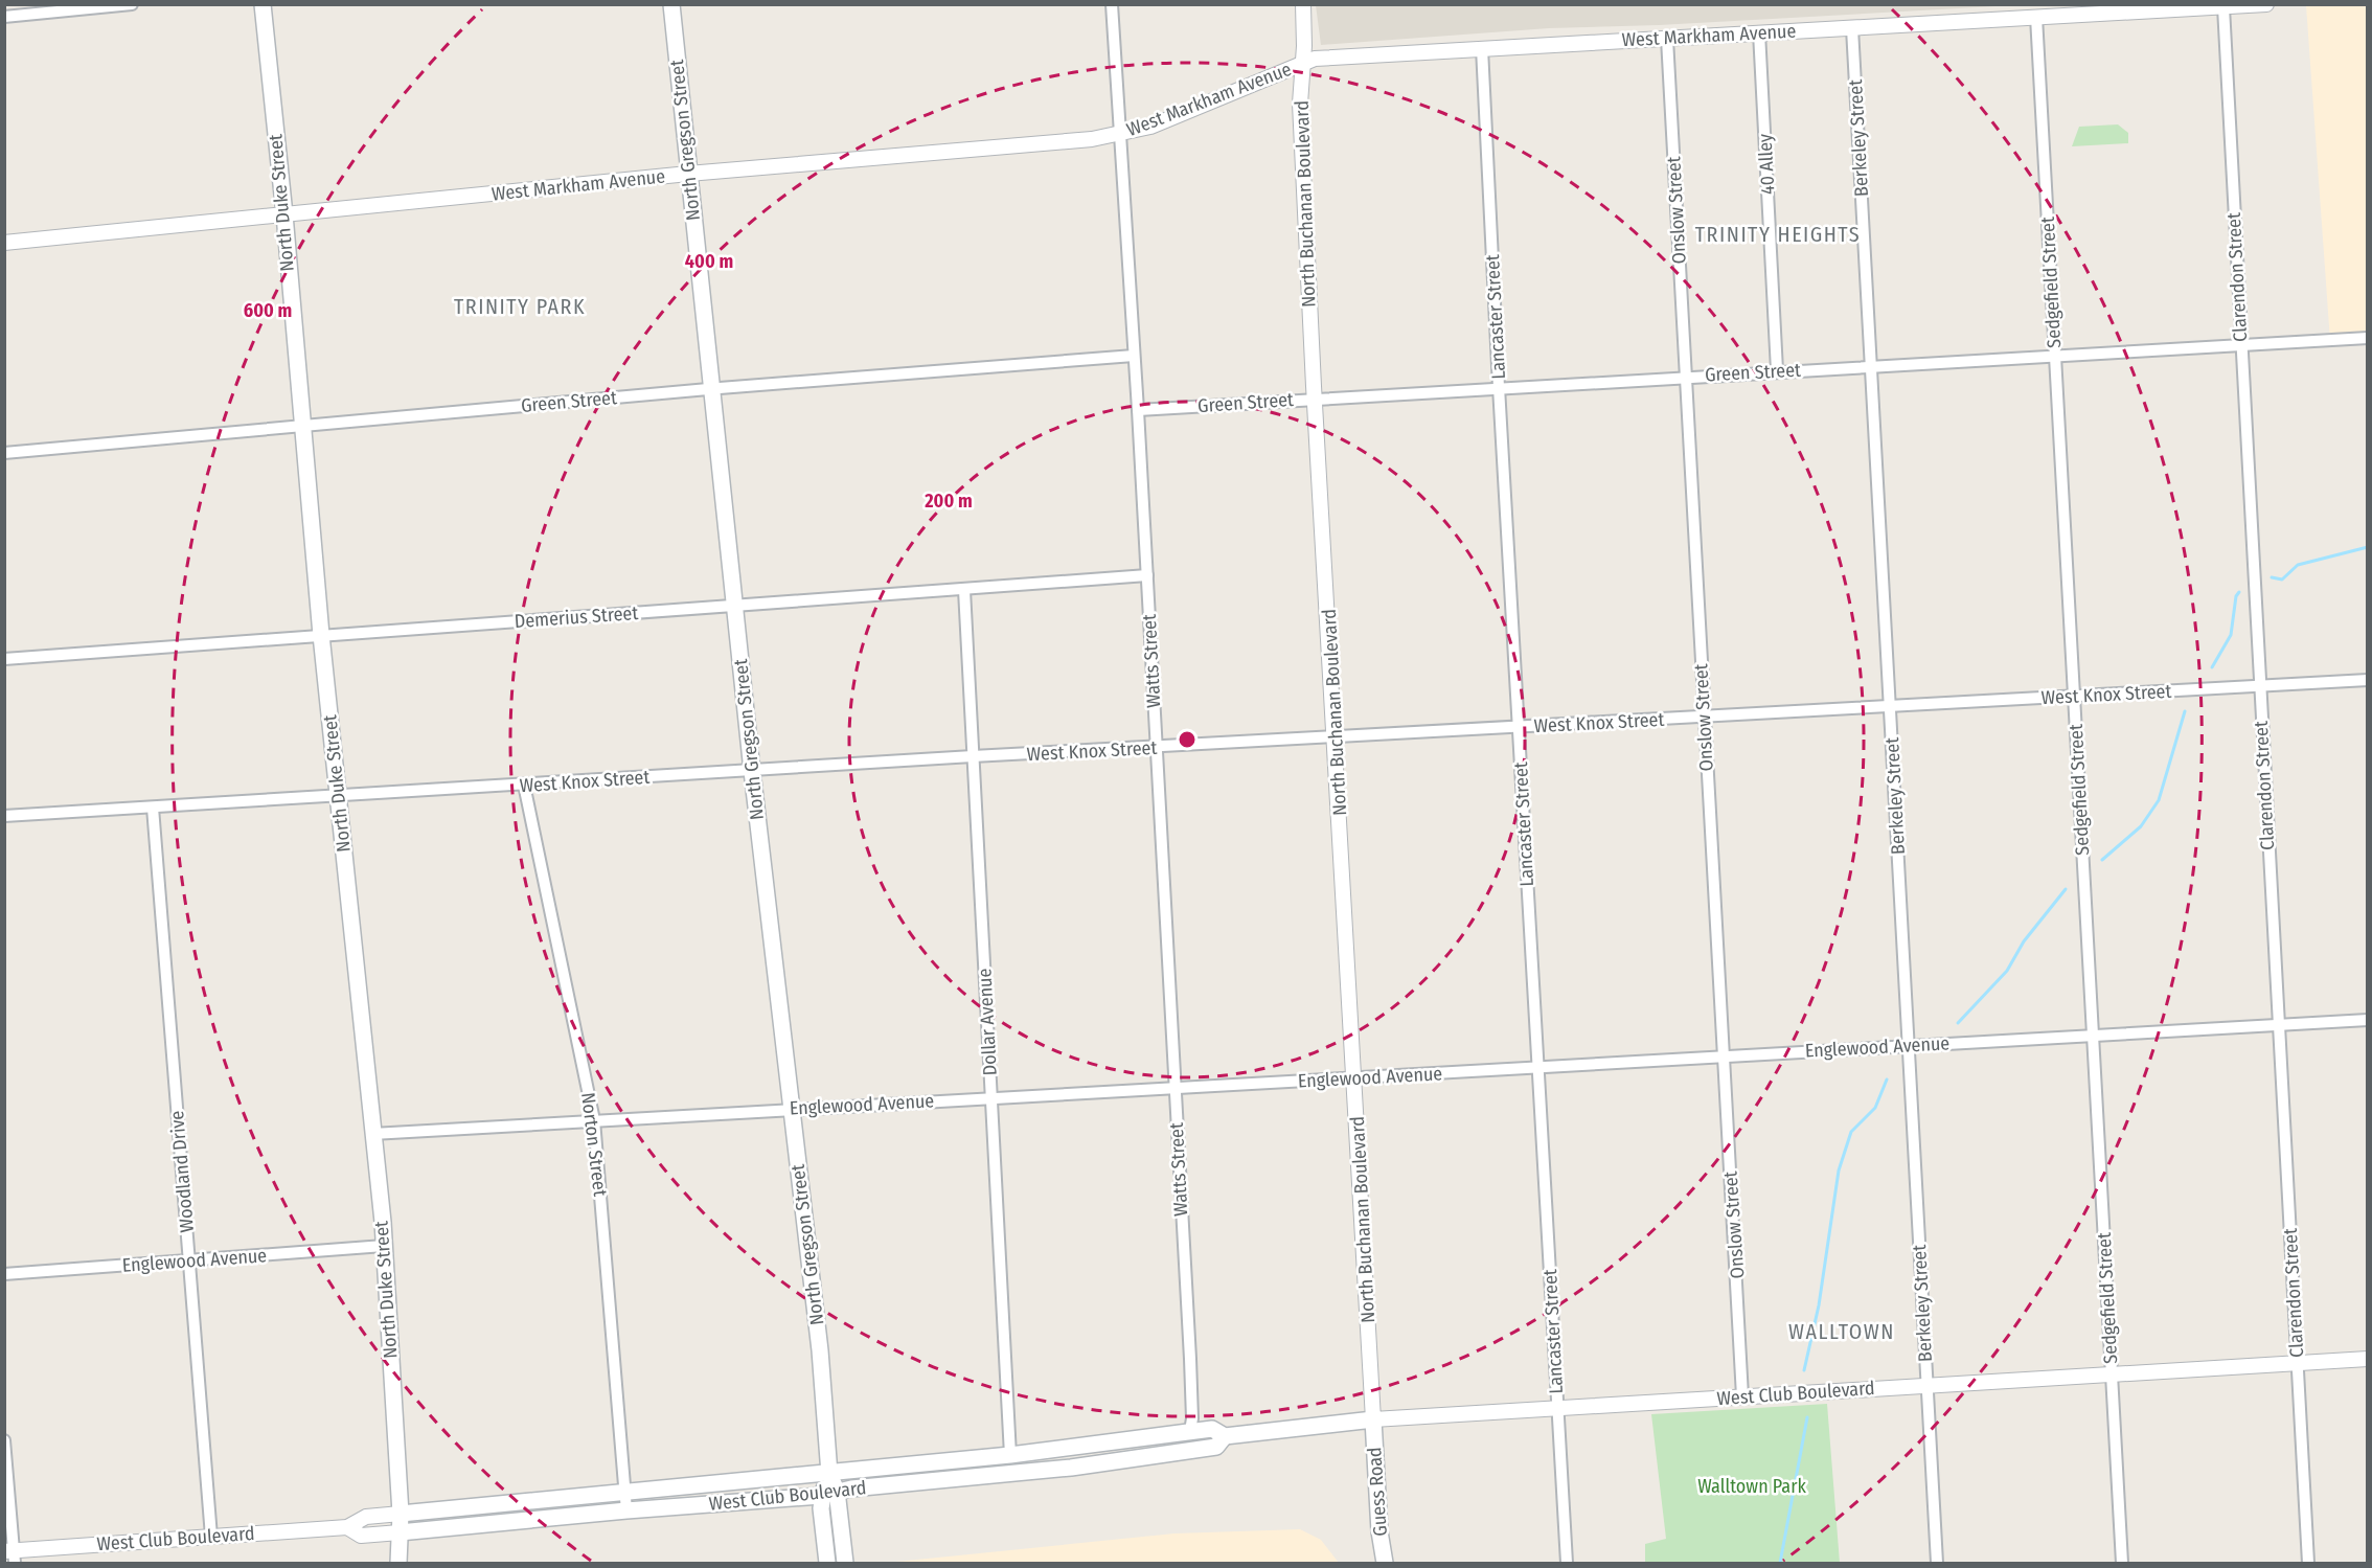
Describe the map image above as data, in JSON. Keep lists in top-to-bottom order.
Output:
{
  "streets": {
    "main road": [
      "North Gregson Street",
      "North Duke Street",
      "West Club Boulevard",
      "Guess Road"
    ],
    "street": [
      "West Markham Avenue",
      "Berkeley Street",
      "40 Alley",
      "North Buchanan Boulevard",
      "Onslow Street",
      "Clarendon Street",
      "Sedgefield Street",
      "Lancaster Street",
      "Green Street",
      "Demerius Street",
      "Watts Street",
      "West Knox Street",
      "Dollar Avenue",
      "Englewood Avenue",
      "Norton Street",
      "Woodland Drive"
    ]
  },
  "crossings": [
    ["West Markham Avenue", "Berkeley Street"],
    ["West Markham Avenue", "North Gregson Street"],
    ["West Markham Avenue", "40 Alley"],
    ["West Markham Avenue", "North Duke Street"],
    ["West Markham Avenue", "North Buchanan Boulevard"],
    ["West Markham Avenue", "Onslow Street"],
    ["West Markham Avenue", "Clarendon Street"],
    ["West Markham Avenue", "Sedgefield Street"],
    ["West Markham Avenue", "Lancaster Street"],
    ["West Markham Avenue", "Watts Street"],
    ["Berkeley Street", "Green Street"],
    ["Berkeley Street", "West Knox Street"],
    ["Berkeley Street", "Englewood Avenue"],
    ["Berkeley Street", "West Club Boulevard"],
    ["North Gregson Street", "Green Street"],
    ["North Gregson Street", "Demerius Street"],
    ["North Gregson Street", "West Knox Street"],
    ["North Gregson Street", "Englewood Avenue"],
    ["North Gregson Street", "West Club Boulevard"],
    ["40 Alley", "Green Street"],
    ["North Duke Street", "Green Street"],
    ["North Duke Street", "Demerius Street"],
    ["North Duke Street", "West Knox Street"],
    ["North Duke Street", "Englewood Avenue"],
    ["North Duke Street", "West Club Boulevard"],
    ["North Buchanan Boulevard", "Green Street"],
    ["North Buchanan Boulevard", "West Knox Street"],
    ["North Buchanan Boulevard", "Englewood Avenue"],
    ["North Buchanan Boulevard", "West Club Boulevard"],
    ["North Buchanan Boulevard", "Guess Road"],
    ["Onslow Street", "Green Street"],
    ["Onslow Street", "West Knox Street"],
    ["Onslow Street", "Englewood Avenue"],
    ["Onslow Street", "West Club Boulevard"],
    ["Clarendon Street", "Green Street"],
    ["Clarendon Street", "West Knox Street"],
    ["Clarendon Street", "Englewood Avenue"],
    ["Clarendon Street", "West Club Boulevard"],
    ["Sedgefield Street", "Green Street"],
    ["Sedgefield Street", "West Knox Street"],
    ["Sedgefield Street", "Englewood Avenue"],
    ["Sedgefield Street", "West Club Boulevard"],
    ["Lancaster Street", "Green Street"],
    ["Lancaster Street", "West Knox Street"],
    ["Lancaster Street", "Englewood Avenue"],
    ["Lancaster Street", "West Club Boulevard"],
    ["Green Street", "Watts Street"],
    ["Demerius Street", "Watts Street"],
    ["Demerius Street", "Dollar Avenue"],
    ["Watts Street", "West Knox Street"],
    ["Watts Street", "Englewood Avenue"],
    ["Watts Street", "West Club Boulevard"],
    ["West Knox Street", "Dollar Avenue"],
    ["West Knox Street", "Norton Street"],
    ["West Knox Street", "Woodland Drive"],
    ["Dollar Avenue", "Englewood Avenue"],
    ["Dollar Avenue", "West Club Boulevard"],
    ["Englewood Avenue", "Norton Street"],
    ["Englewood Avenue", "Woodland Drive"],
    ["Norton Street", "West Club Boulevard"],
    ["Woodland Drive", "West Club Boulevard"],
    ["West Club Boulevard", "Guess Road"]
  ],
  "districts": ["TRINITY HEIGHTS", "TRINITY PARK", "WALLTOWN"],
  "parks": ["Walltown Park"],
  "rings": ["400 m", "600 m", "200 m"]
}
